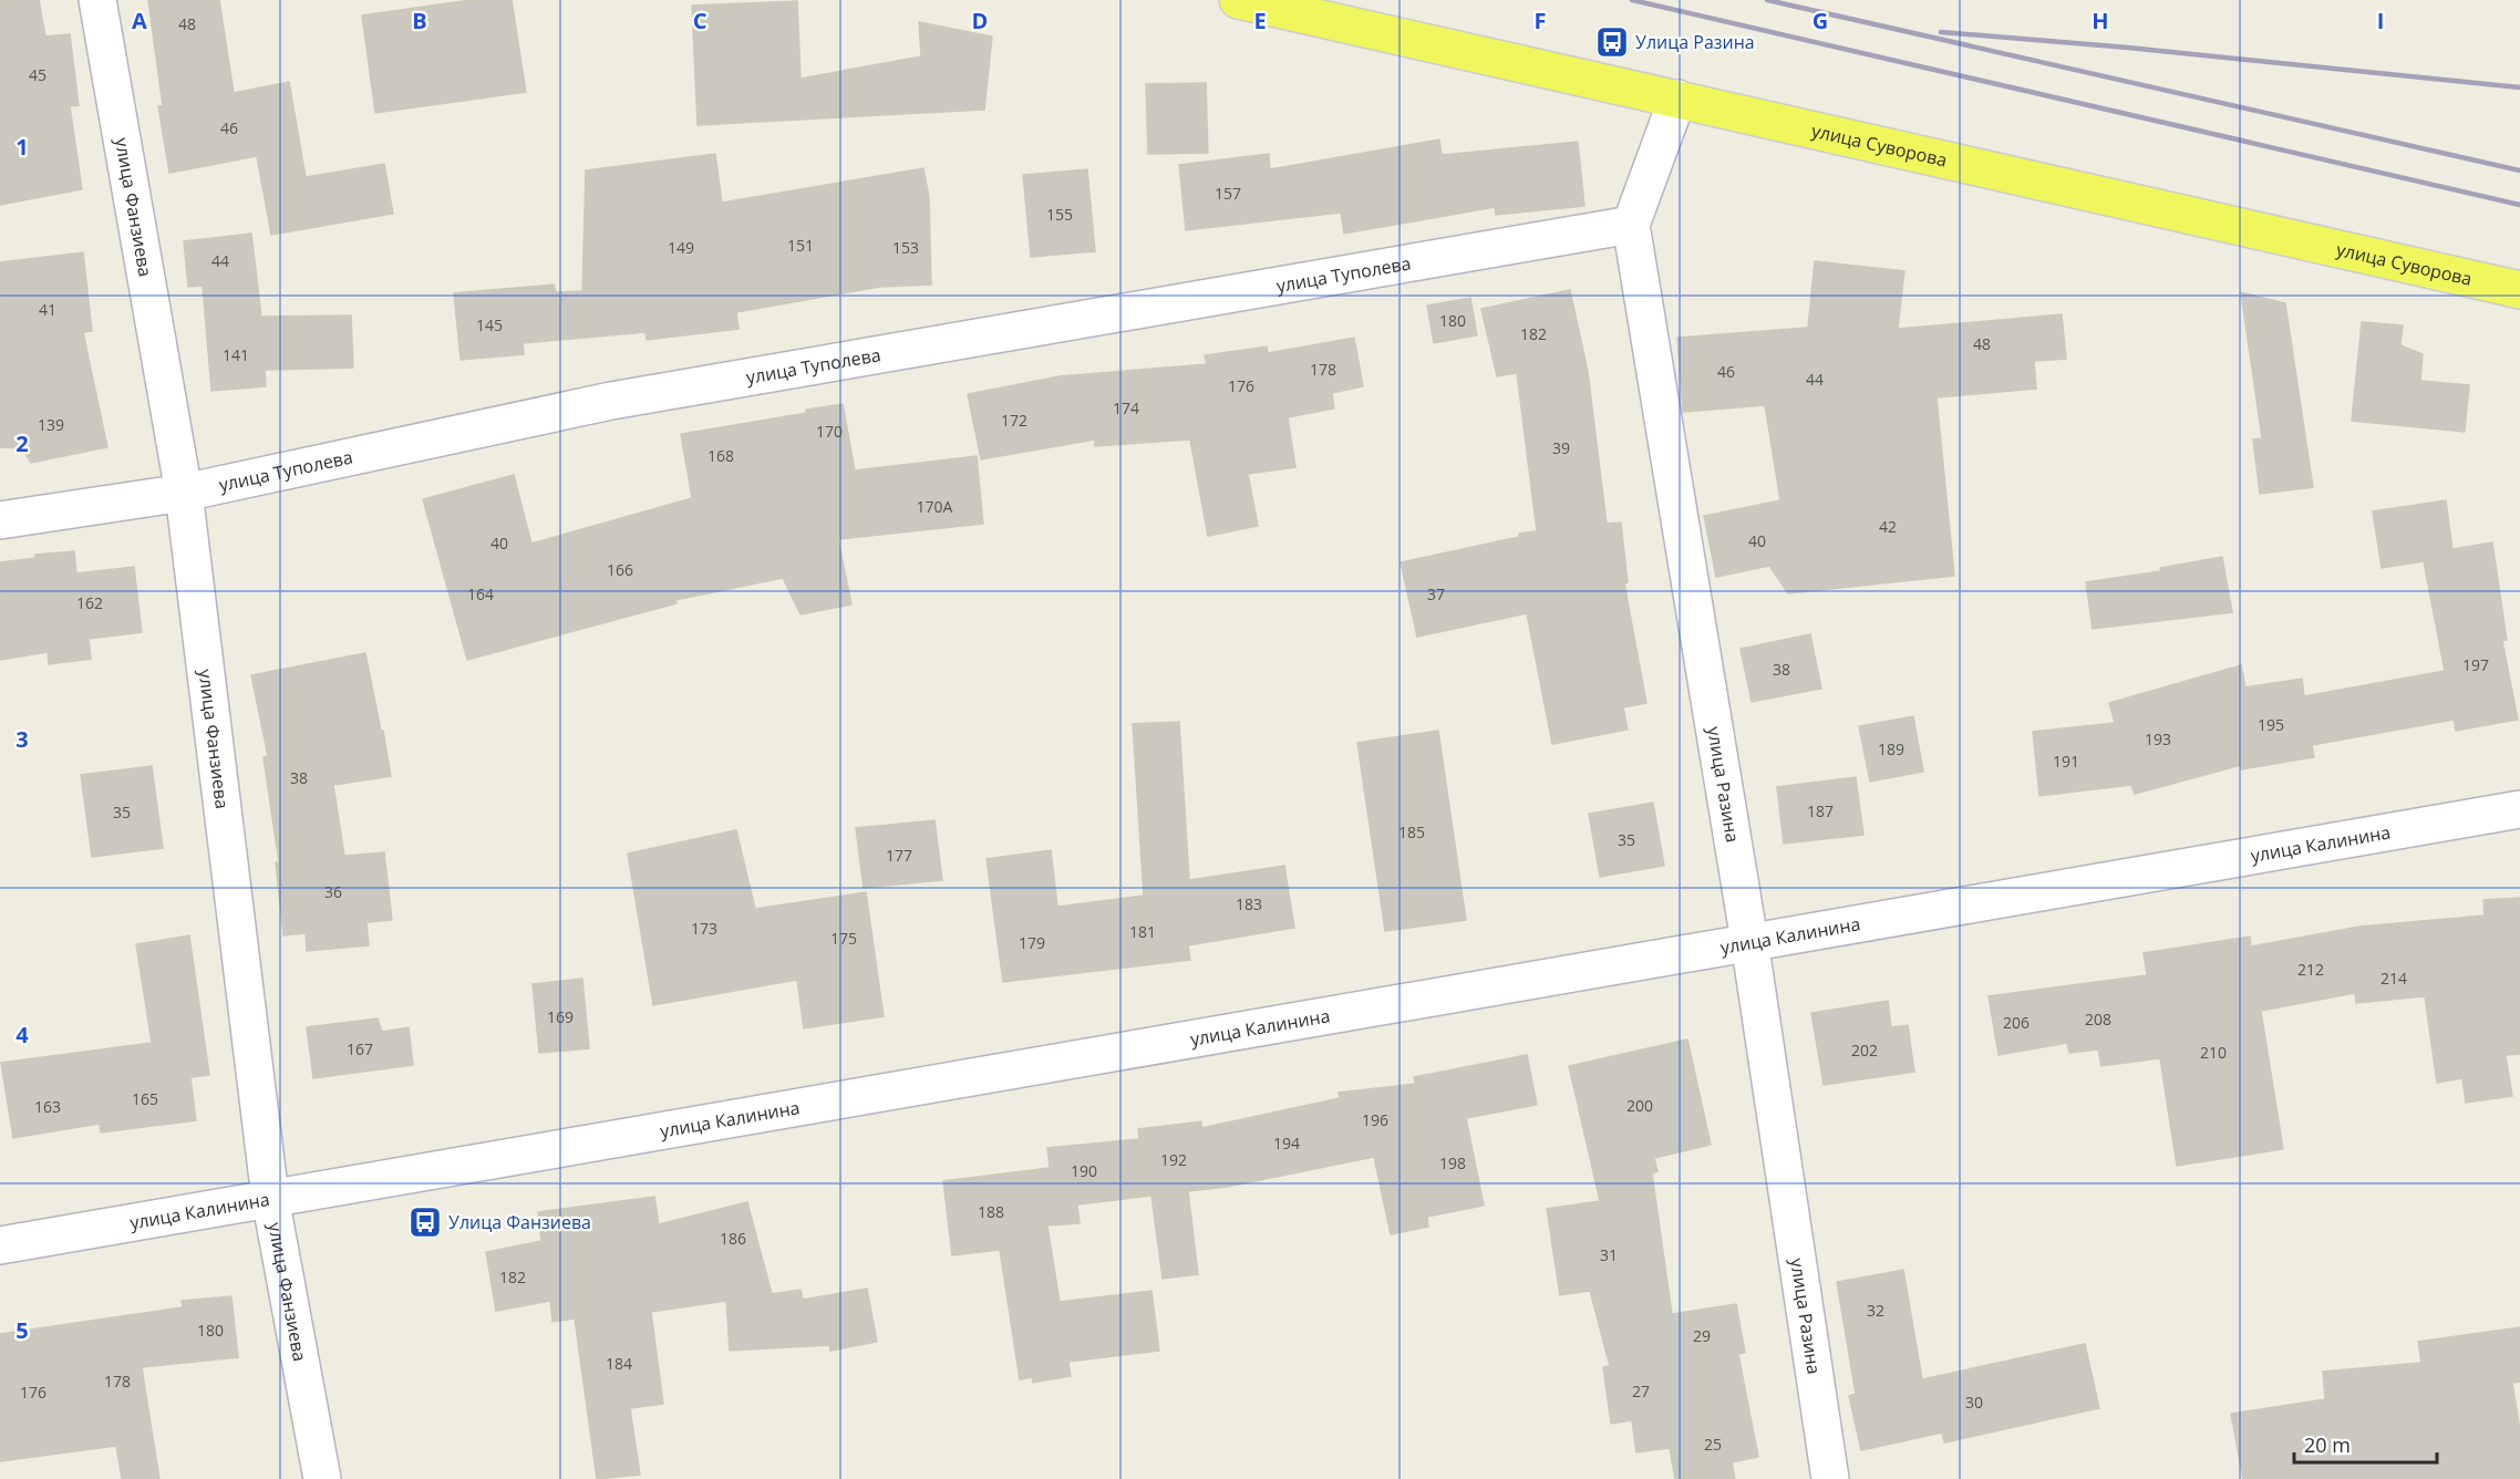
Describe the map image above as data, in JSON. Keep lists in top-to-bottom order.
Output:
{
  "streets": {
    "main road": ["улица Суворова"],
    "street": [
      "улица Фанзиева",
      "улица Туполева",
      "улица Разина",
      "улица Калинина"
    ]
  },
  "crossings": [
    ["улица Суворова", "улица Разина"],
    ["улица Фанзиева", "улица Туполева"],
    ["улица Фанзиева", "улица Калинина"],
    ["улица Туполева", "улица Разина"],
    ["улица Разина", "улица Калинина"]
  ],
  "places": {
    "bus stop": ["Улица Разина", "Улица Фанзиева"]
  },
  "house_numbers": [
    "48",
    "45",
    "46",
    "157",
    "155",
    "151",
    "149",
    "153",
    "44",
    "41",
    "180",
    "145",
    "182",
    "48",
    "141",
    "178",
    "46",
    "44",
    "176",
    "174",
    "172",
    "139",
    "170",
    "39",
    "168",
    "170А",
    "42",
    "40",
    "40",
    "166",
    "164",
    "37",
    "162",
    "197",
    "38",
    "195",
    "193",
    "189",
    "191",
    "38",
    "187",
    "35",
    "185",
    "35",
    "177",
    "36",
    "183",
    "173",
    "181",
    "175",
    "179",
    "212",
    "214",
    "169",
    "208",
    "206",
    "167",
    "202",
    "210",
    "165",
    "200",
    "163",
    "196",
    "194",
    "192",
    "198",
    "190",
    "188",
    "186",
    "31",
    "182",
    "32",
    "180",
    "29",
    "184",
    "178",
    "27",
    "176",
    "30",
    "25"
  ],
  "scale_bar": "20 m",
  "grid": {
    "columns": [
      "A",
      "B",
      "C",
      "D",
      "E",
      "F",
      "G",
      "H",
      "I"
    ],
    "rows": [
      "1",
      "2",
      "3",
      "4",
      "5"
    ]
  }
}
